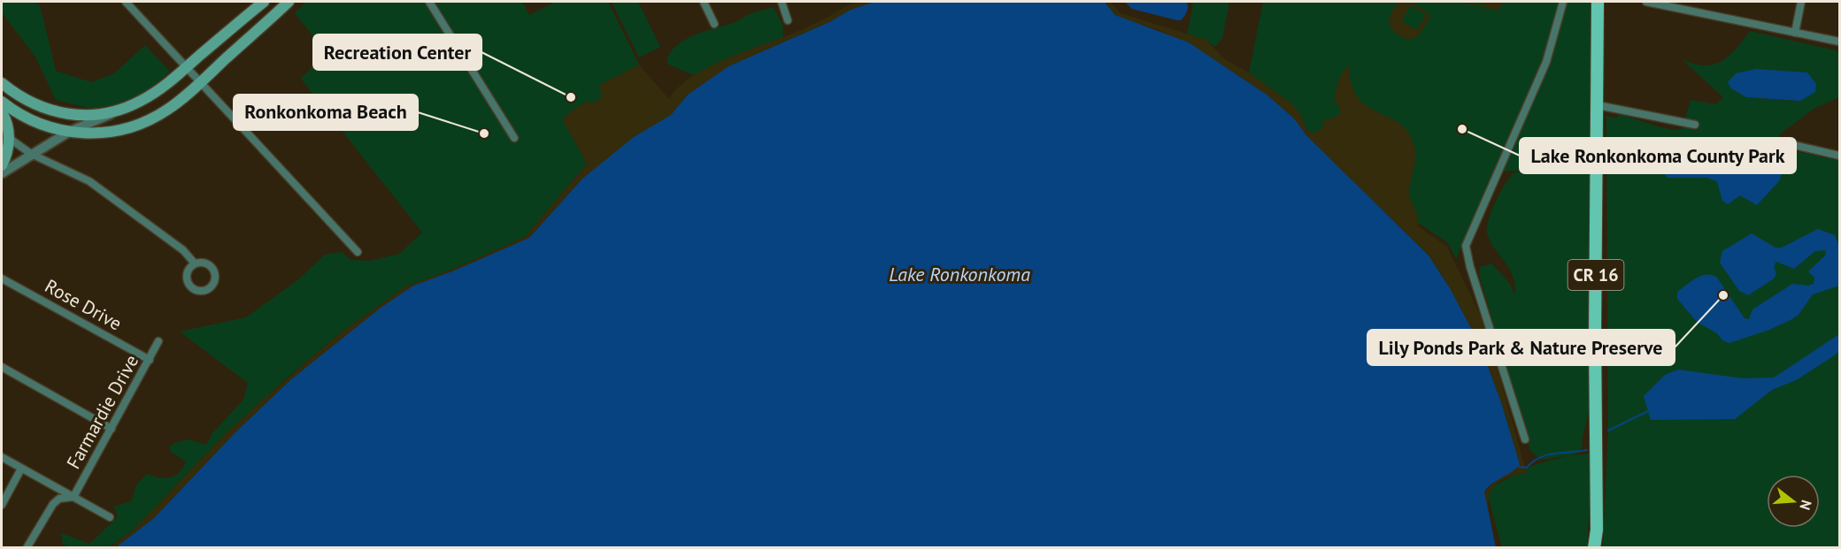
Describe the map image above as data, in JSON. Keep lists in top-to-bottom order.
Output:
{
  "streets": {
    "main road": ["CR 16"],
    "street": ["Rose Drive", "Farmardie Drive"]
  },
  "crossings": [
    ["Rose Drive", "Farmardie Drive"]
  ],
  "water": ["Lake Ronkonkoma"],
  "places": [
    "Recreation Center",
    "Lake Ronkonkoma County Park",
    "Ronkonkoma Beach",
    "Lily Ponds Park & Nature Preserve"
  ],
  "north": "right"
}
